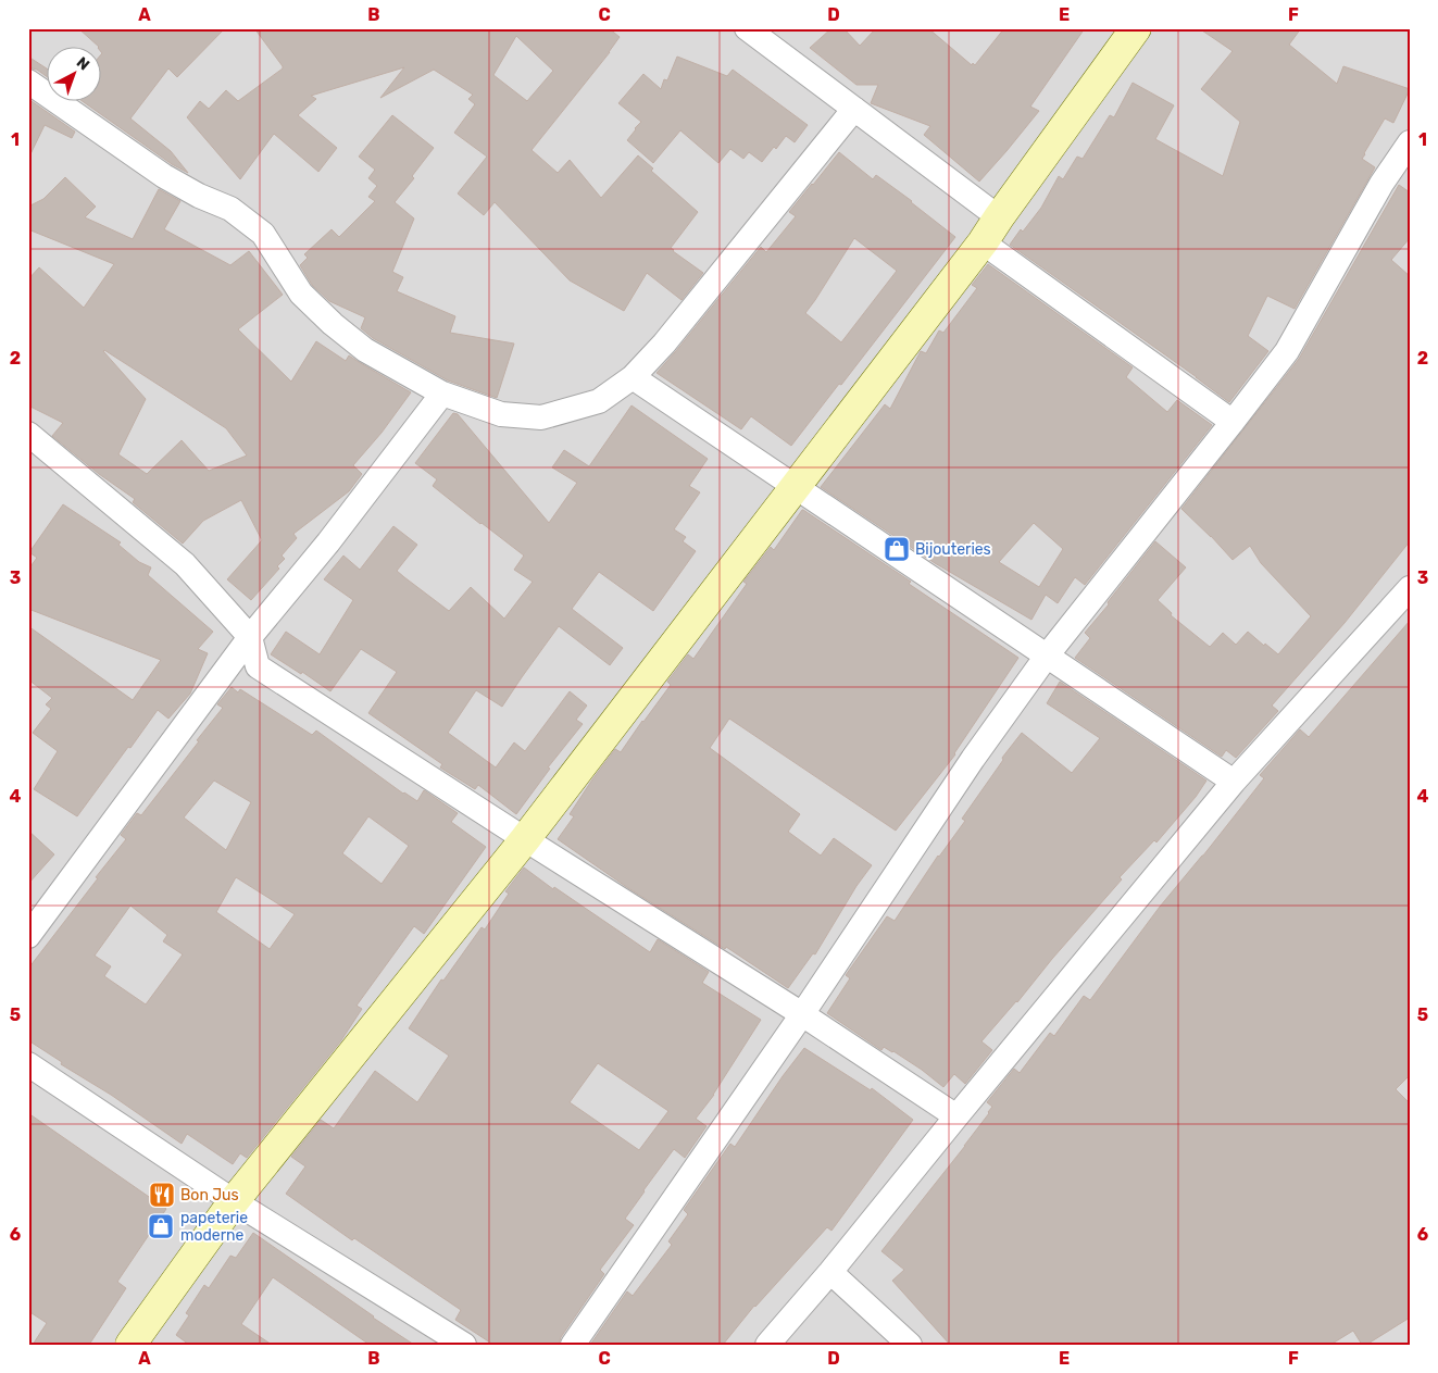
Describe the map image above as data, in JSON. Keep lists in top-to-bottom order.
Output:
{
  "places": {
    "shop": ["Bijouteries", "papeterie moderne"],
    "restaurant": ["Bon Jus"]
  },
  "north": "top right",
  "grid": {
    "columns": [
      "A",
      "B",
      "C",
      "D",
      "E",
      "F"
    ],
    "rows": [
      "1",
      "2",
      "3",
      "4",
      "5",
      "6"
    ]
  }
}
